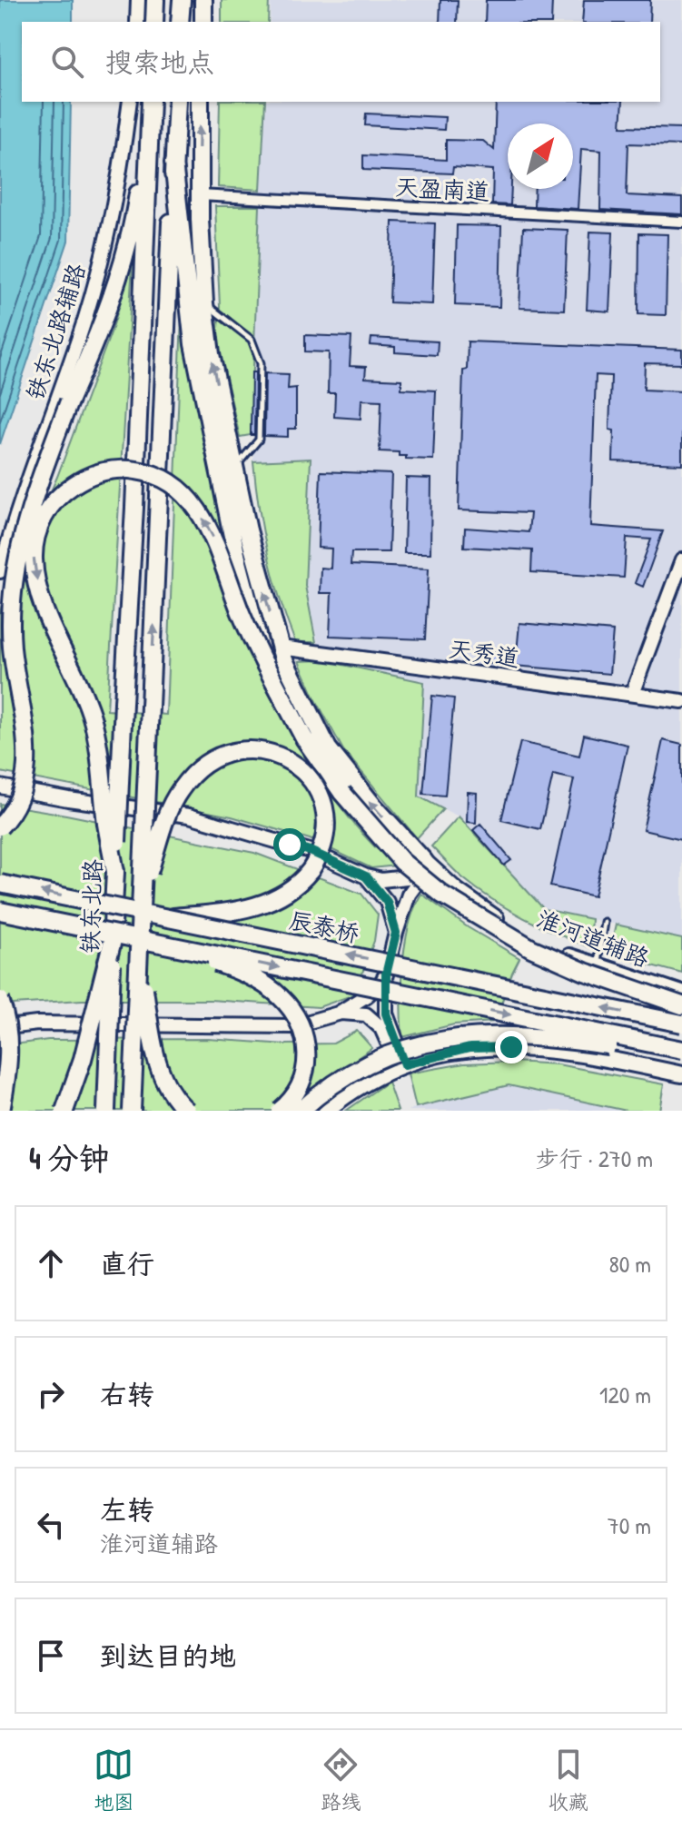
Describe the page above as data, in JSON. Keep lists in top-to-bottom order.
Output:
{
  "streets": {
    "highway": ["铁东北路", "辰泰桥"],
    "main road": ["淮河道辅路"],
    "street": ["天盈南道", "铁东北路辅路", "天秀道"]
  },
  "north": "top right",
  "page": {
    "search": "搜索地点",
    "heading": ["4 分钟", "步行 · 270 m"],
    "list": [
      ["直行", "80 m"],
      ["右转", "120 m"],
      ["左转", "淮河道辅路", "70 m"],
      "到达目的地"
    ],
    "nav": ["地图", "路线", "收藏"]
  }
}
